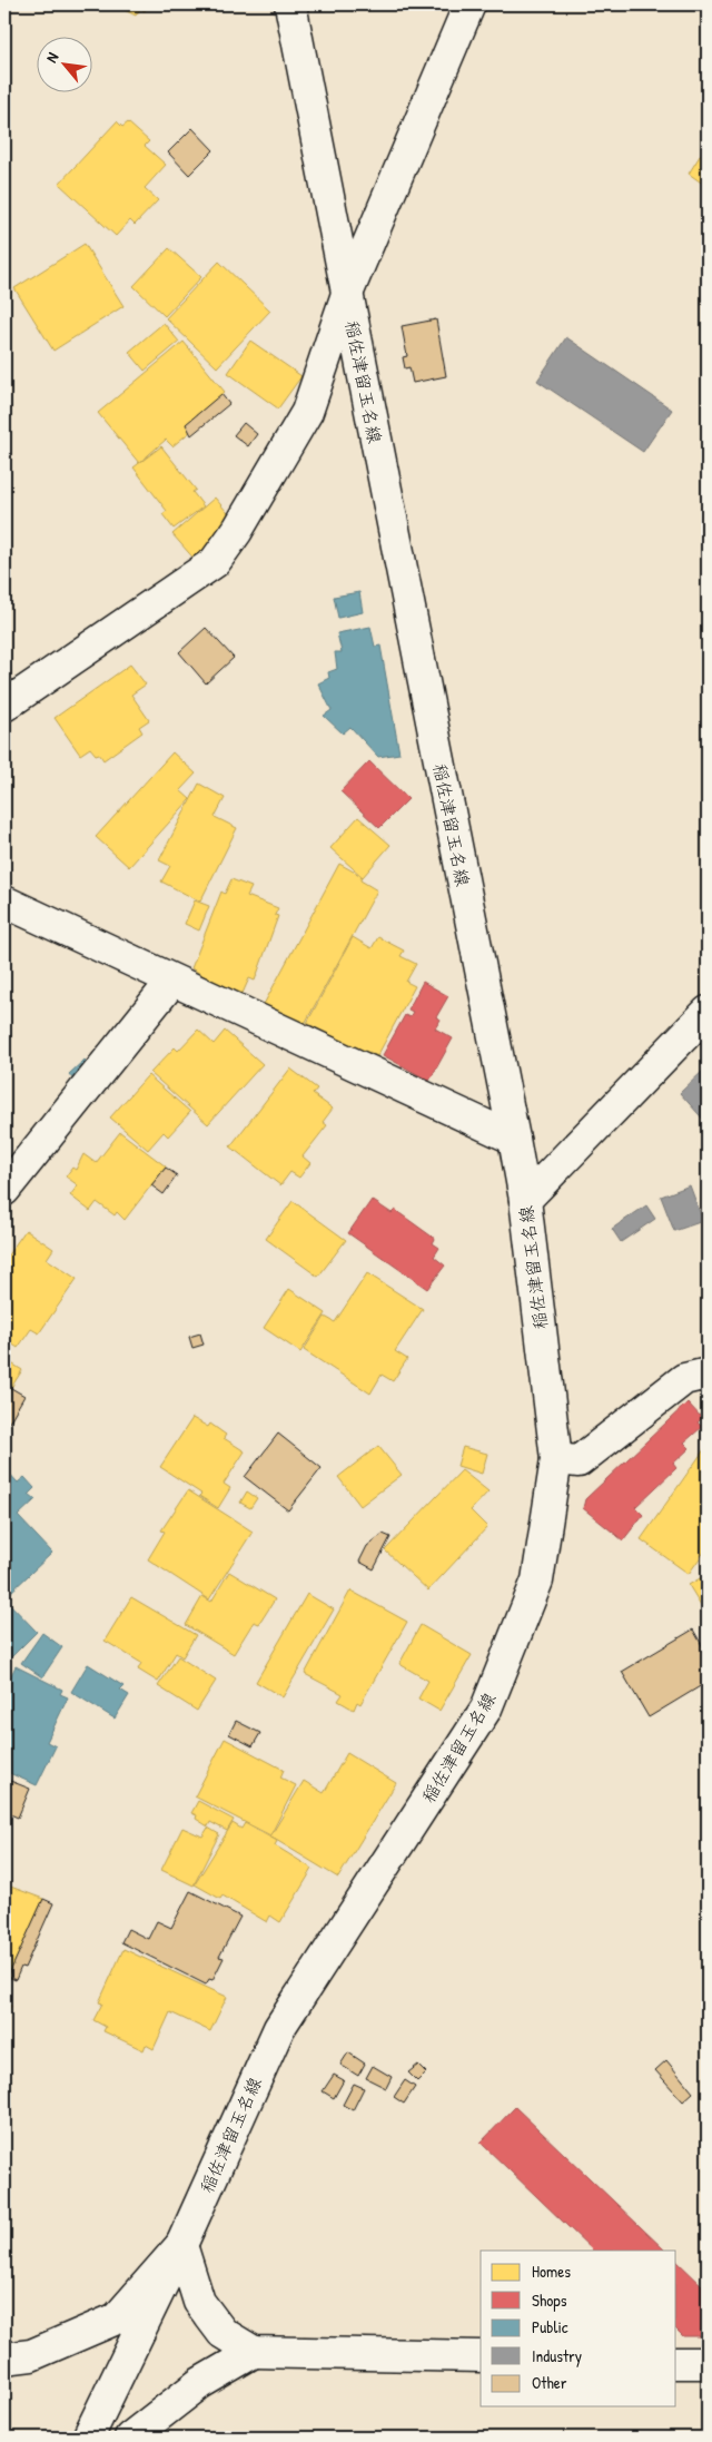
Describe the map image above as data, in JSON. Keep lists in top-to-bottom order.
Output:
{
  "streets": {
    "main road": ["稲佐津留玉名線"]
  },
  "legend": [
    "Homes",
    "Shops",
    "Public",
    "Industry",
    "Other"
  ],
  "north": "top left"
}
